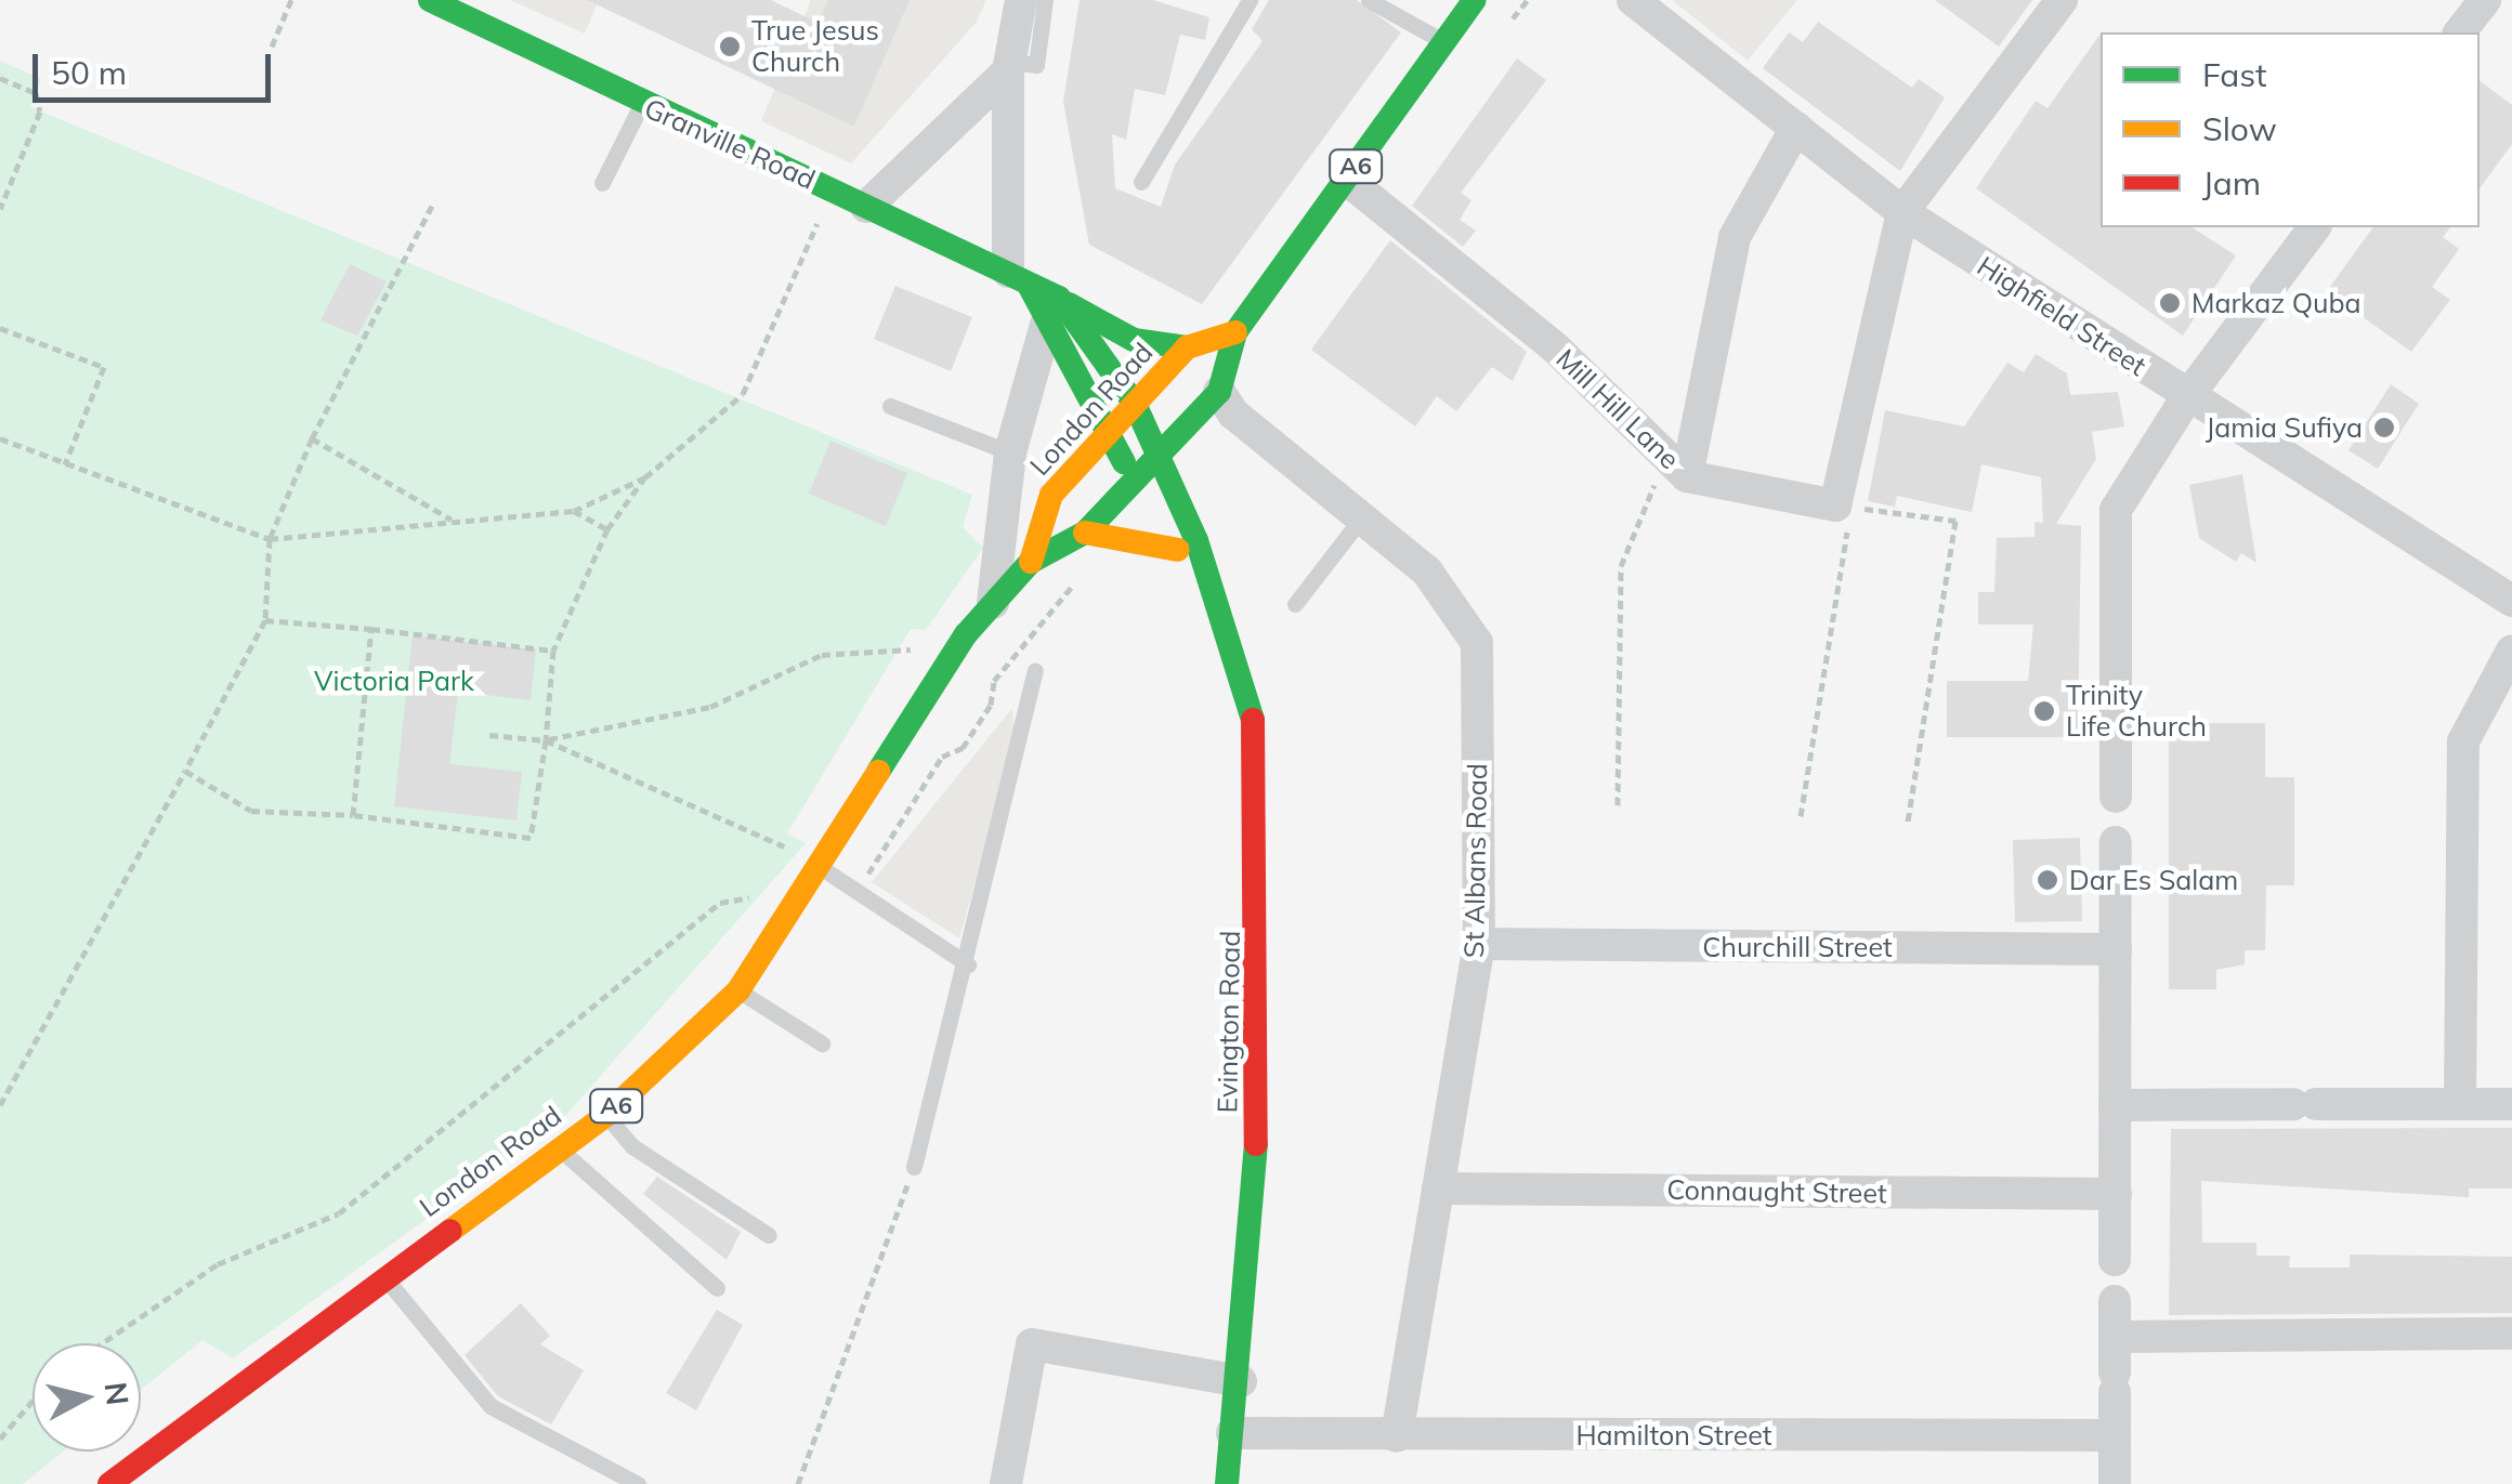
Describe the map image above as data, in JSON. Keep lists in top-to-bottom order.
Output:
{
  "streets": {
    "main road": [
      "Granville Road",
      "A6",
      "London Road",
      "Evington Road"
    ],
    "street": [
      "Highfield Street",
      "Mill Hill Lane",
      "St Albans Road",
      "Churchill Street",
      "Connaught Street",
      "Hamilton Street"
    ]
  },
  "crossings": [
    ["Granville Road", "London Road"],
    ["London Road", "Mill Hill Lane"],
    ["London Road", "St Albans Road"],
    ["London Road", "Evington Road"],
    ["St Albans Road", "Churchill Street"],
    ["St Albans Road", "Connaught Street"],
    ["St Albans Road", "Hamilton Street"],
    ["Evington Road", "Hamilton Street"]
  ],
  "parks": ["Victoria Park"],
  "places": [
    "True Jesus Church",
    "Markaz Quba",
    "Jamia Sufiya",
    "Trinity Life Church",
    "Dar Es Salam"
  ],
  "legend": ["Fast", "Slow", "Jam"],
  "scale_bar": "50 m",
  "north": "right"
}
